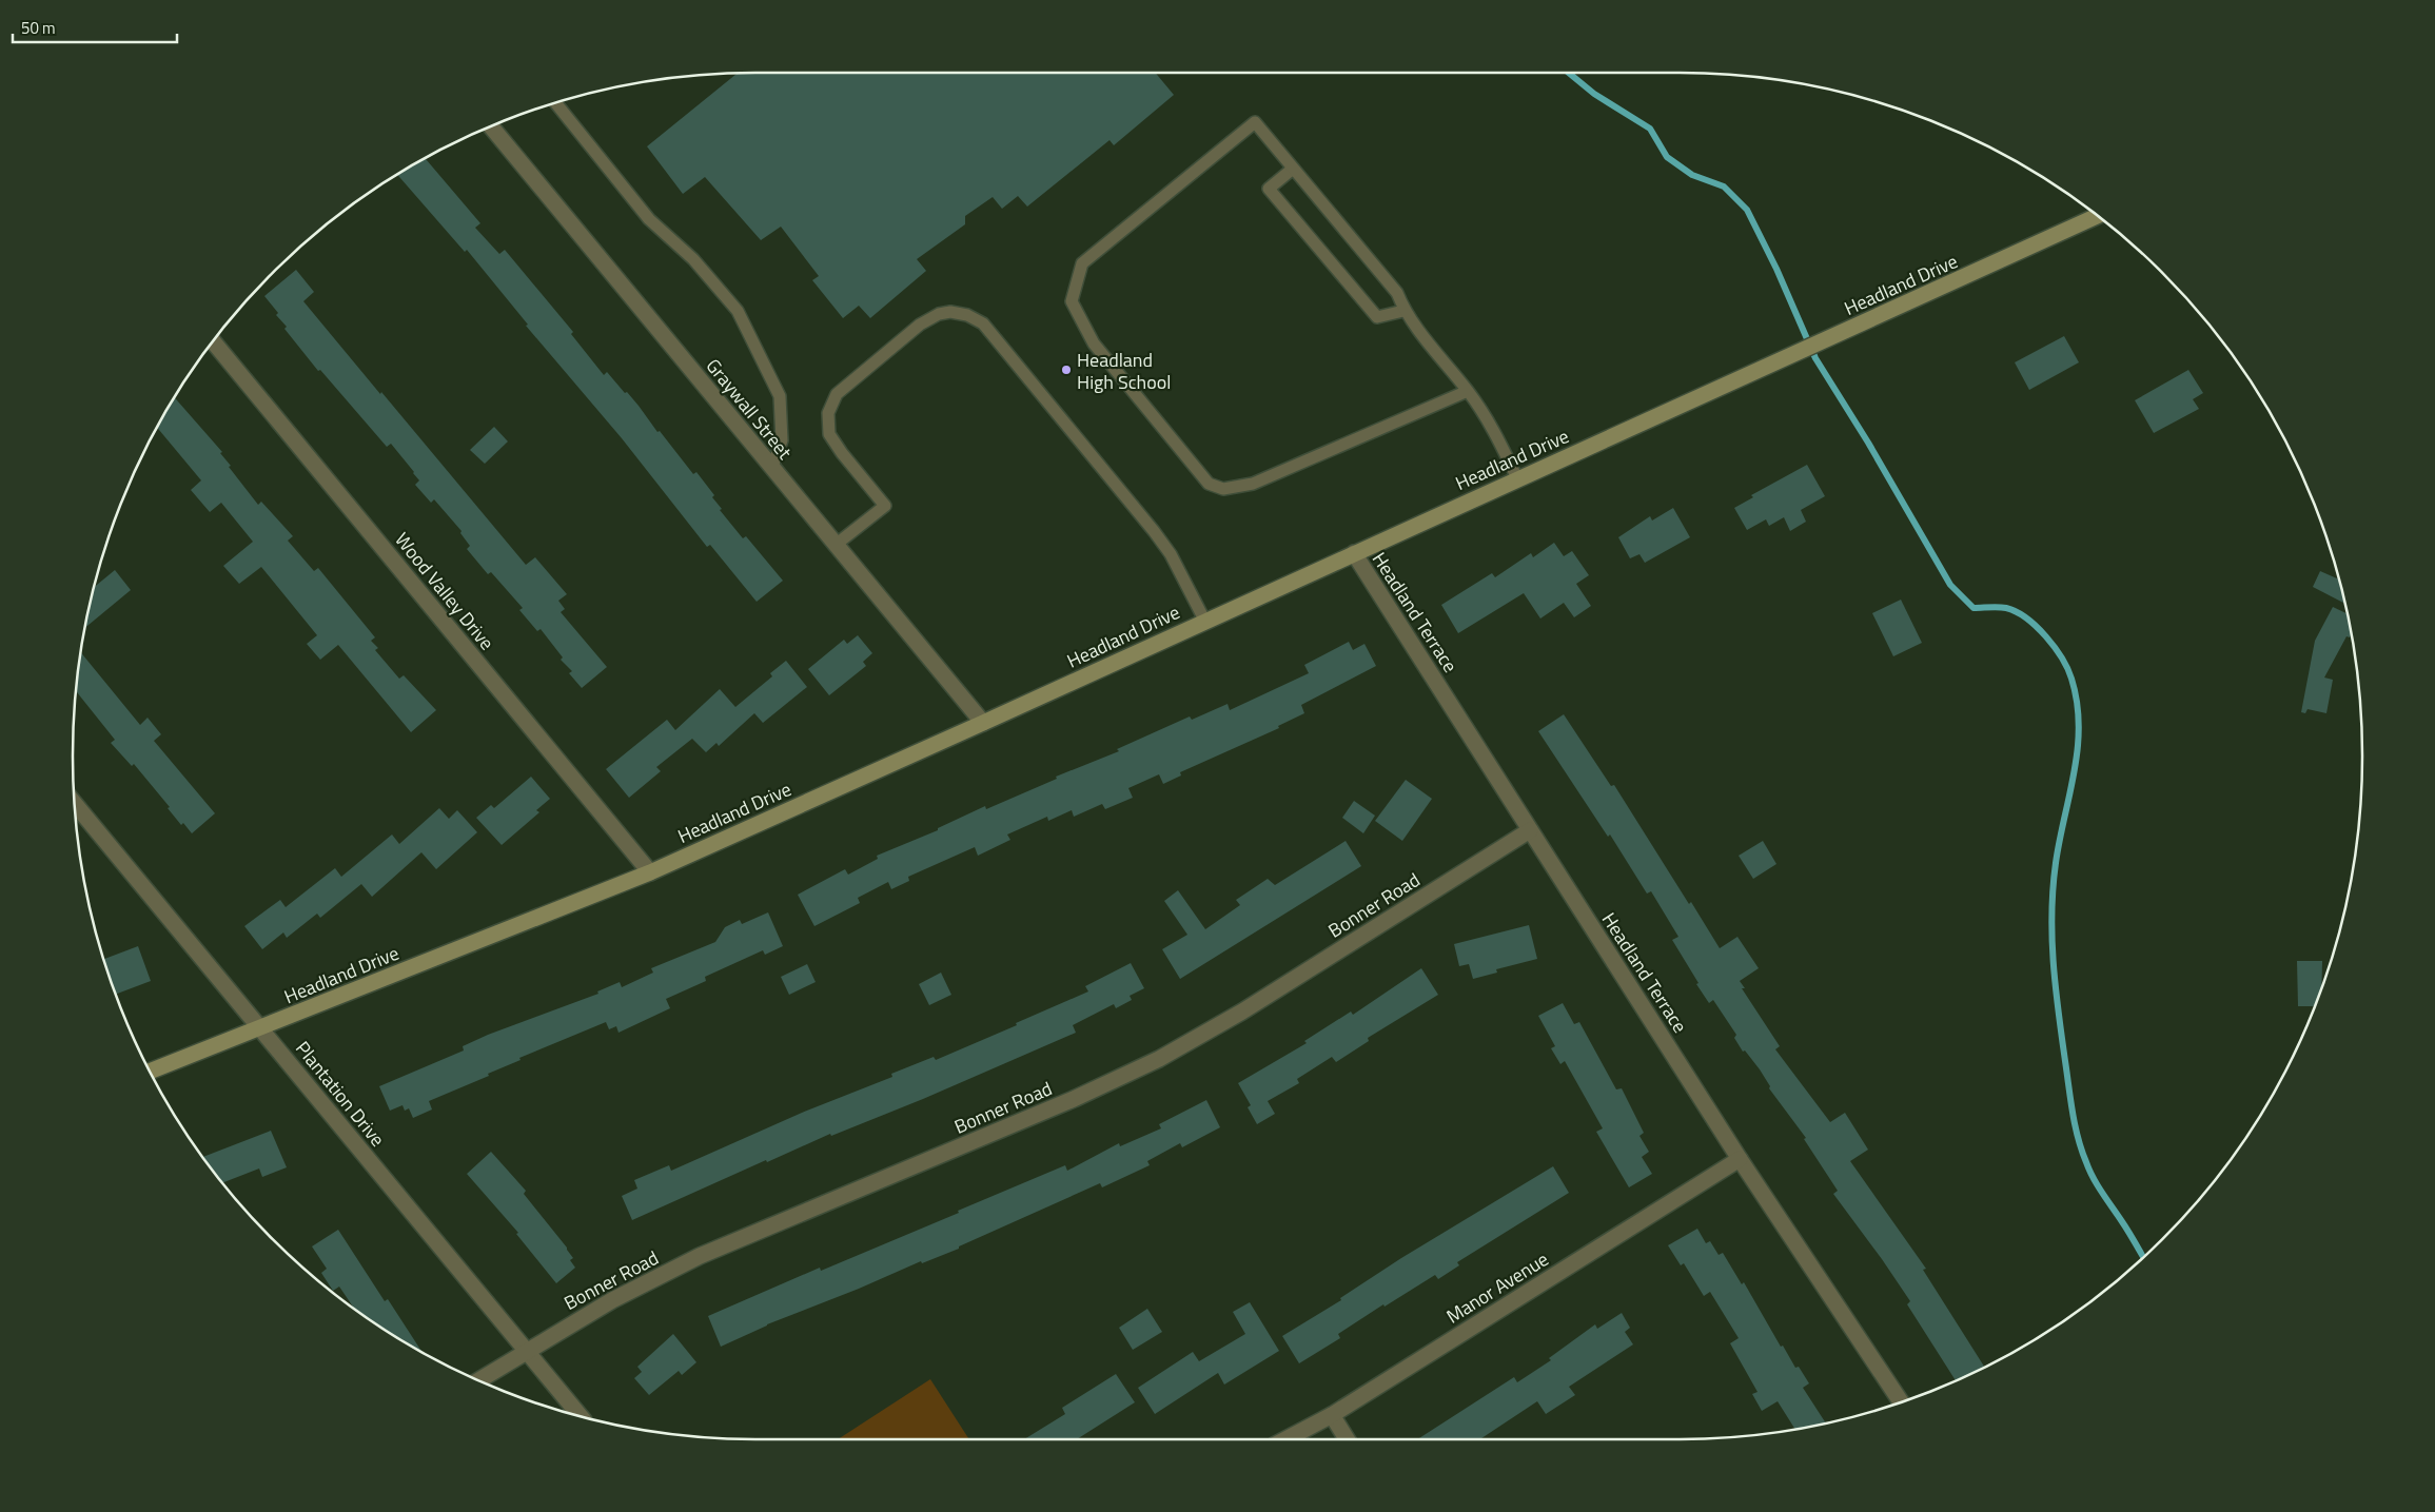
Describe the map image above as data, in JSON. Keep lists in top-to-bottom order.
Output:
{
  "streets": {
    "main road": ["Headland Drive"],
    "street": [
      "Graywall Street",
      "Wood Valley Drive",
      "Headland Terrace",
      "Bonner Road",
      "Plantation Drive",
      "Manor Avenue"
    ]
  },
  "crossings": [
    ["Headland Drive", "Graywall Street"],
    ["Headland Drive", "Wood Valley Drive"],
    ["Headland Drive", "Headland Terrace"],
    ["Headland Drive", "Plantation Drive"],
    ["Headland Terrace", "Bonner Road"],
    ["Headland Terrace", "Manor Avenue"],
    ["Bonner Road", "Plantation Drive"]
  ],
  "places": ["Headland High School"],
  "scale_bar": "50 m"
}
